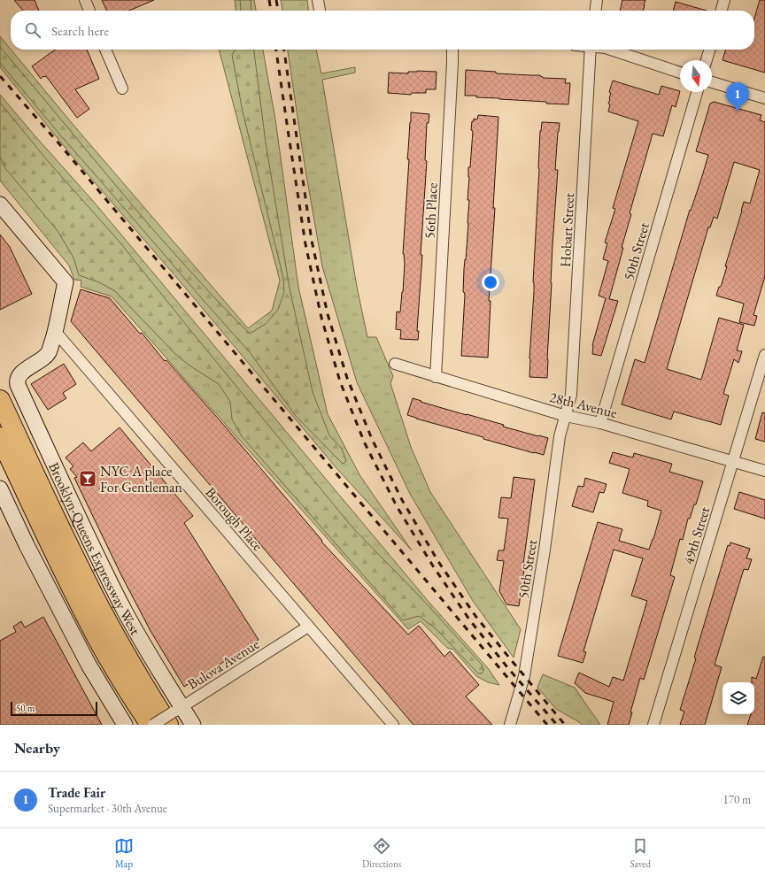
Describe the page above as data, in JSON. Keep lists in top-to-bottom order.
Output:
{
  "streets": {
    "highway": ["Brooklyn-Queens Expressway West"],
    "street": [
      "56th Place",
      "Hobart Street",
      "50th Street",
      "28th Avenue",
      "Borough Place",
      "49th Street",
      "Bulova Avenue"
    ]
  },
  "crossings": [
    ["56th Place", "28th Avenue"],
    ["Hobart Street", "50th Street"],
    ["Hobart Street", "28th Avenue"],
    ["50th Street", "28th Avenue"],
    ["28th Avenue", "49th Street"],
    ["Borough Place", "Brooklyn-Queens Expressway West"],
    ["Borough Place", "Bulova Avenue"],
    ["Brooklyn-Queens Expressway West", "Bulova Avenue"]
  ],
  "places": {
    "bar": ["NYC A place For Gentleman"]
  },
  "scale_bar": "50 m",
  "north": "bottom",
  "page": {
    "search": "Search here",
    "pins": "1",
    "scale": "50 m",
    "heading": "Nearby",
    "list": [
      {
        "mark": "1",
        "name": "Trade Fair",
        "note": "Supermarket · 30th Avenue",
        "value": "170 m"
      }
    ],
    "nav": ["Map", "Directions", "Saved"]
  }
}
